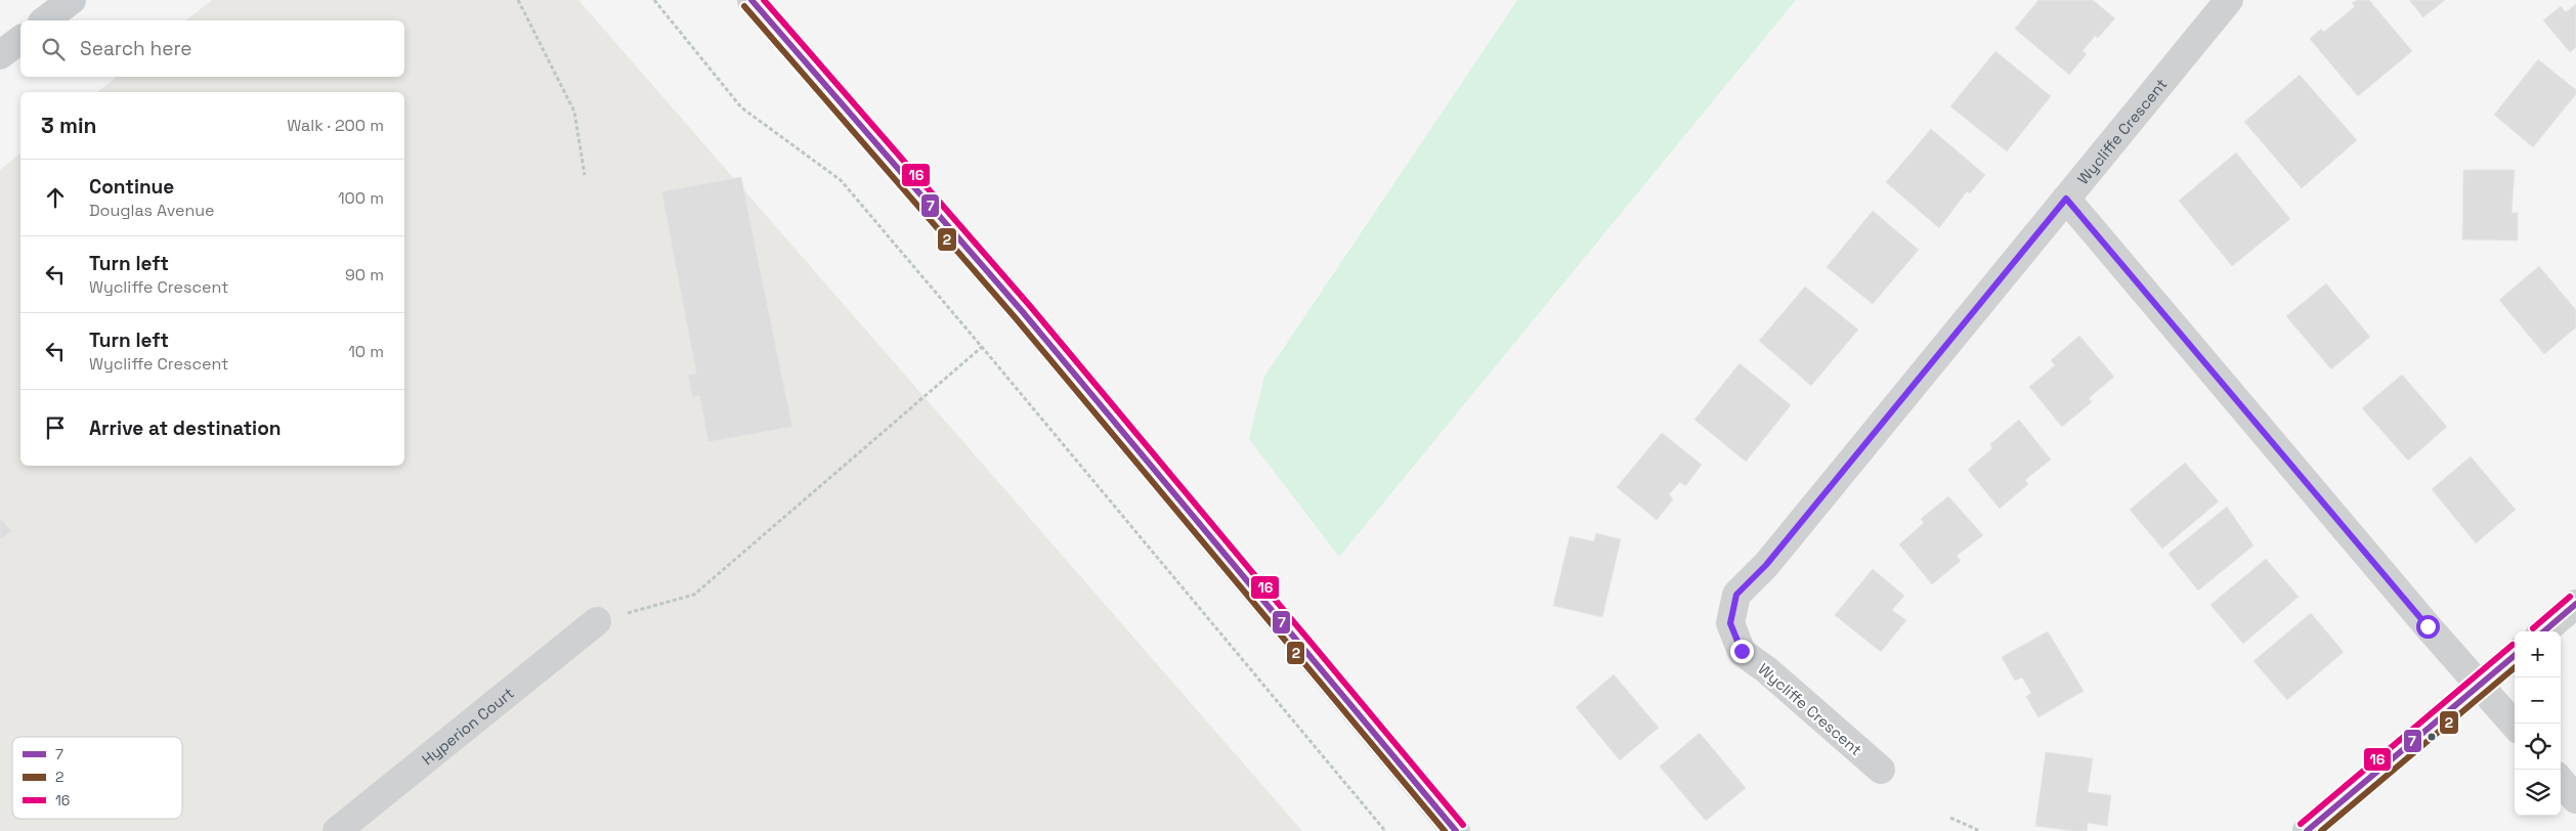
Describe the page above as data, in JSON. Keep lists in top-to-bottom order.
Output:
{
  "streets": {
    "street": ["Wycliffe Crescent", "Hyperion Court"]
  },
  "lines": ["transit line 7", "transit line 16", "transit line 2"],
  "legend": ["7", "2", "16"],
  "page": {
    "search": "Search here",
    "heading": ["3 min", "Walk · 200 m"],
    "list": [
      ["Continue", "Douglas Avenue", "100 m"],
      ["Turn left", "Wycliffe Crescent", "90 m"],
      ["Turn left", "Wycliffe Crescent", "10 m"],
      "Arrive at destination"
    ],
    "map_buttons": ["+", "−"]
  }
}
